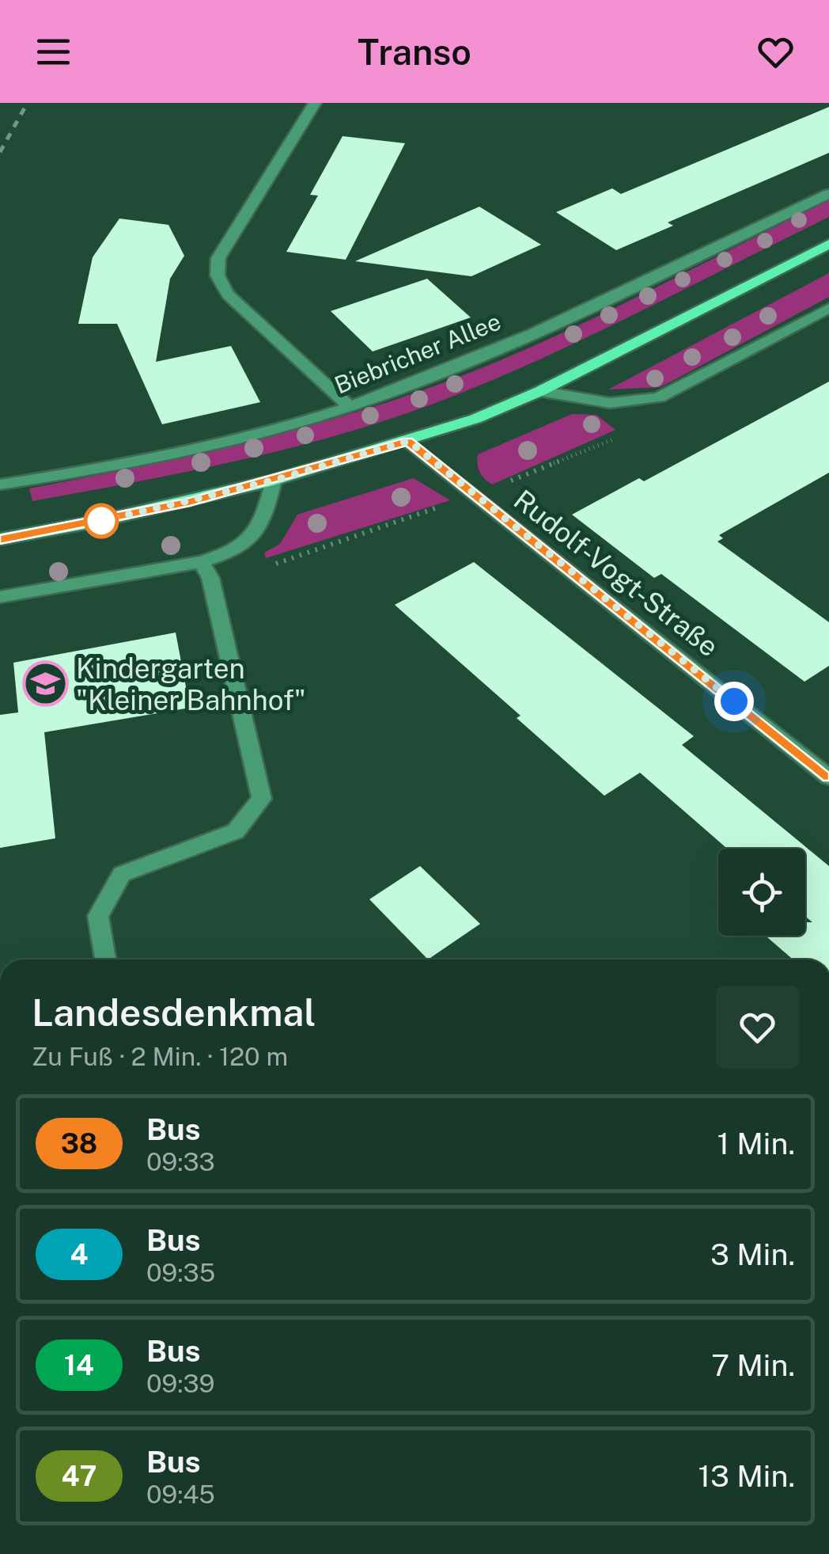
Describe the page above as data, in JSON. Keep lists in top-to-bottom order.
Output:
{
  "streets": {
    "street": ["Biebricher Allee", "Rudolf-Vogt-Straße"]
  },
  "places": {
    "school or university": ["Kindergarten \"Kleiner Bahnhof\""]
  },
  "lines": ["bus line 38"],
  "page": {
    "header": "Transo",
    "heading": ["Landesdenkmal", "Zu Fuß · 2 Min. · 120 m"],
    "list": [
      {
        "mark": "38",
        "name": "Bus",
        "note": "09:33",
        "value": "1 Min."
      },
      {
        "mark": "4",
        "name": "Bus",
        "note": "09:35",
        "value": "3 Min."
      },
      {
        "mark": "14",
        "name": "Bus",
        "note": "09:39",
        "value": "7 Min."
      },
      {
        "mark": "47",
        "name": "Bus",
        "note": "09:45",
        "value": "13 Min."
      }
    ]
  }
}
